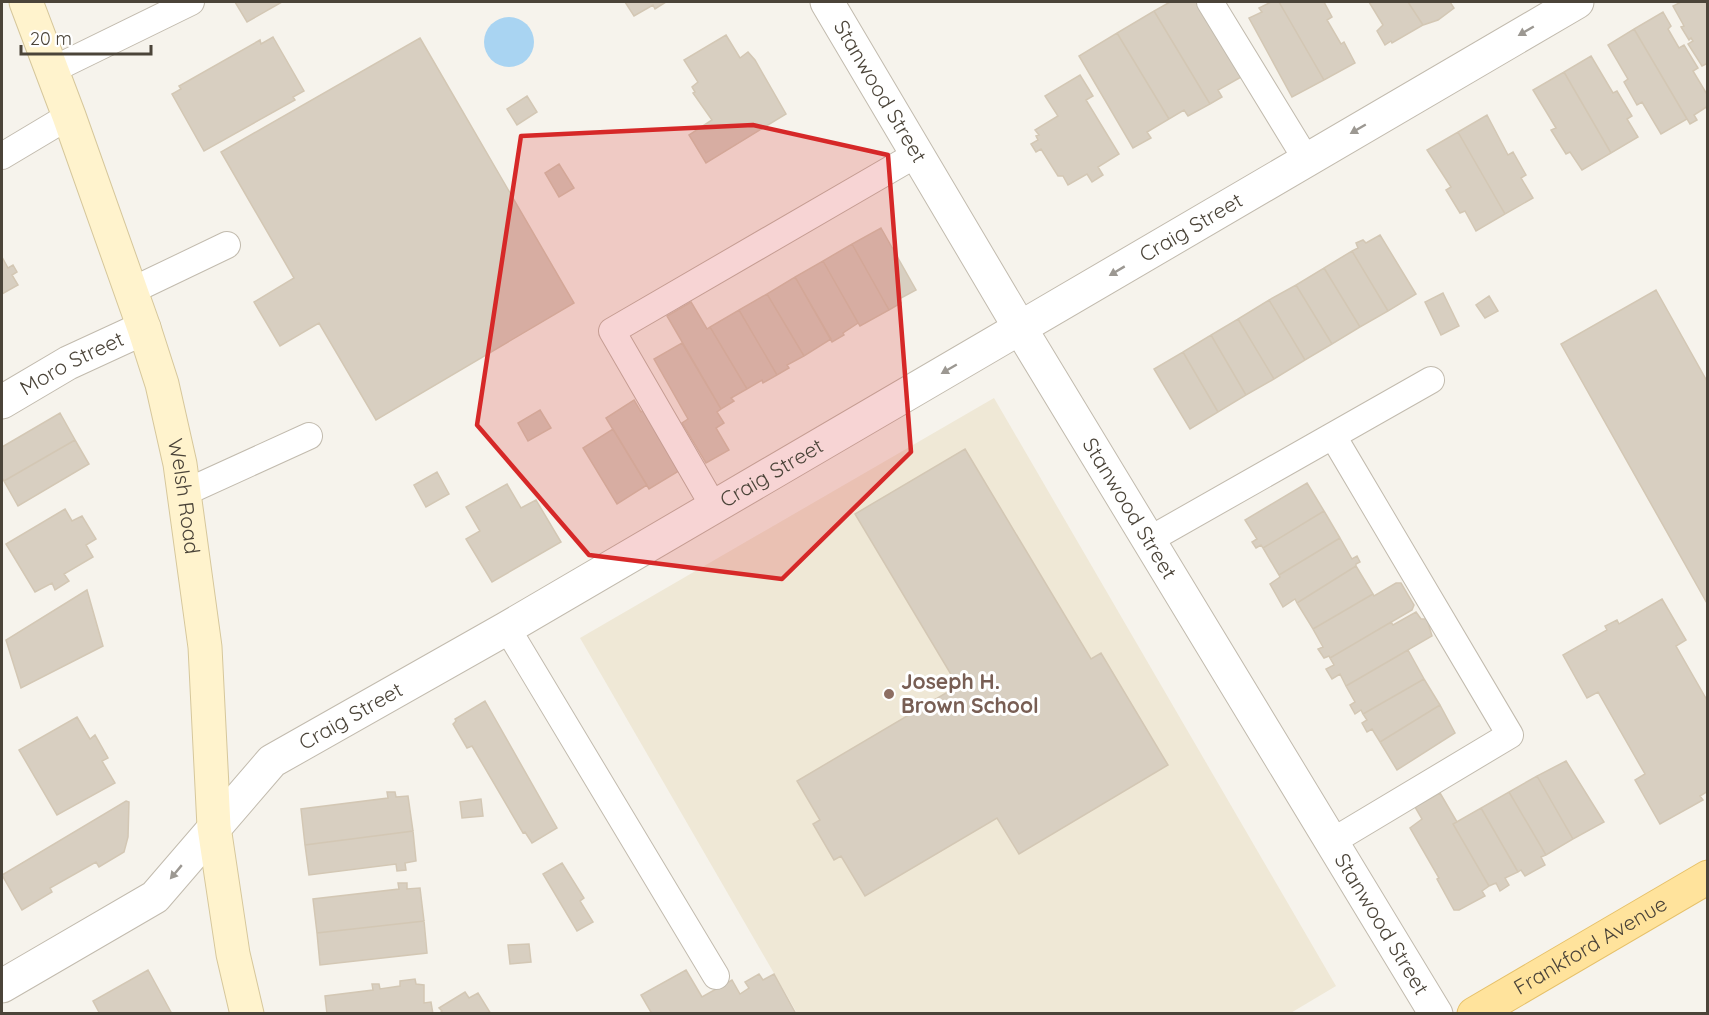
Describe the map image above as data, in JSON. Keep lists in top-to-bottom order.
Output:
{
  "streets": {
    "main road": ["Frankford Avenue"],
    "street": [
      "Stanwood Street",
      "Craig Street",
      "Moro Street",
      "Welsh Road"
    ]
  },
  "crossings": [
    ["Stanwood Street", "Craig Street"],
    ["Craig Street", "Welsh Road"],
    ["Moro Street", "Welsh Road"]
  ],
  "one_way": ["Craig Street"],
  "places": ["Joseph H. Brown School"],
  "scale_bar": "20 m"
}
